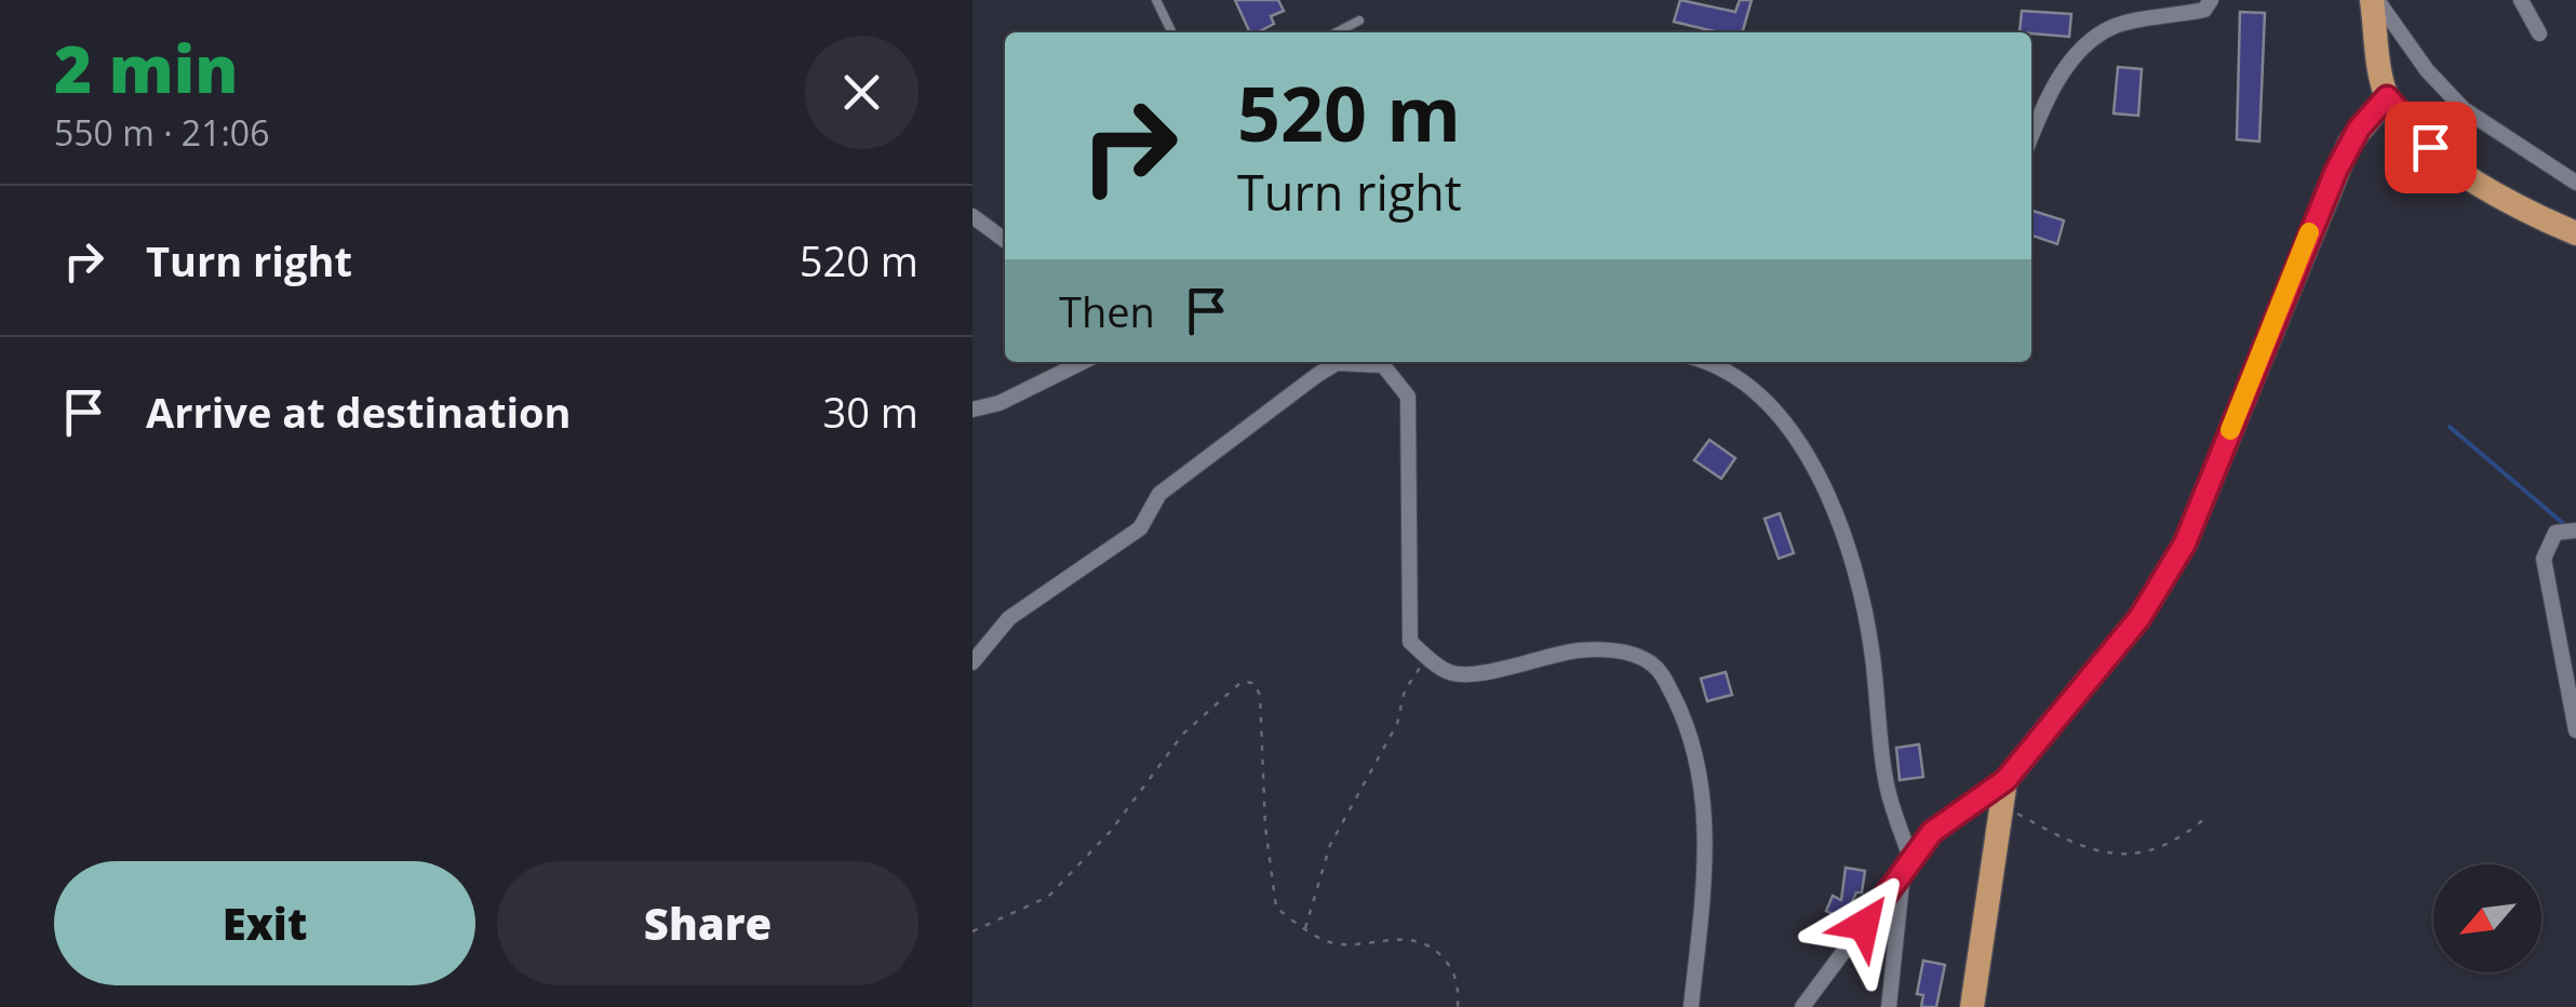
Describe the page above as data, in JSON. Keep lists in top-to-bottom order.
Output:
{
  "north": "bottom left",
  "page": {
    "heading": ["2 min", "550 m · 21:06"],
    "turn": ["520 m", "Turn right"],
    "list": [
      {
        "name": "Turn right",
        "value": "520 m"
      },
      {
        "name": "Arrive at destination",
        "value": "30 m"
      }
    ],
    "then": "Then",
    "buttons": ["Exit", "Share"]
  }
}
